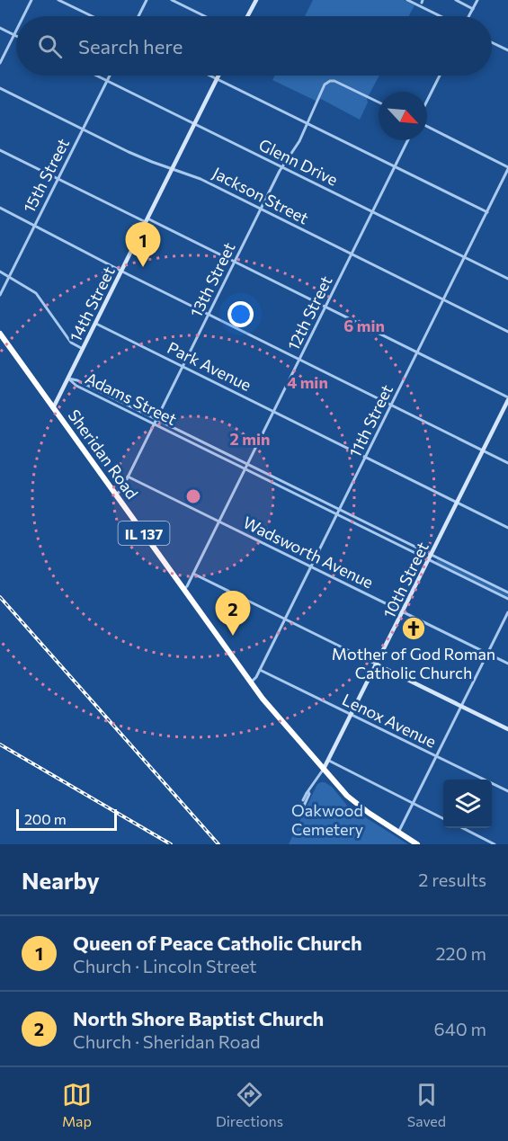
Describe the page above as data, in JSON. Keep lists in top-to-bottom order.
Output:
{
  "streets": {
    "highway": ["Sheridan Road", "IL 137"],
    "street": [
      "Glenn Drive",
      "15th Street",
      "Jackson Street",
      "13th Street",
      "14th Street",
      "12th Street",
      "Park Avenue",
      "Adams Street",
      "11th Street",
      "Wadsworth Avenue",
      "10th Street",
      "Lenox Avenue"
    ]
  },
  "crossings": [
    ["Glenn Drive", "15th Street"],
    ["Glenn Drive", "13th Street"],
    ["Glenn Drive", "14th Street"],
    ["Glenn Drive", "12th Street"],
    ["Glenn Drive", "11th Street"],
    ["15th Street", "Jackson Street"],
    ["Jackson Street", "13th Street"],
    ["Jackson Street", "14th Street"],
    ["Jackson Street", "12th Street"],
    ["Jackson Street", "11th Street"],
    ["13th Street", "Park Avenue"],
    ["13th Street", "Adams Street"],
    ["13th Street", "Sheridan Road"],
    ["13th Street", "Wadsworth Avenue"],
    ["14th Street", "Park Avenue"],
    ["14th Street", "Adams Street"],
    ["14th Street", "Sheridan Road"],
    ["12th Street", "Park Avenue"],
    ["12th Street", "Adams Street"],
    ["12th Street", "Sheridan Road"],
    ["12th Street", "Wadsworth Avenue"],
    ["Park Avenue", "11th Street"],
    ["Park Avenue", "10th Street"],
    ["Adams Street", "11th Street"],
    ["Adams Street", "10th Street"],
    ["11th Street", "Sheridan Road"],
    ["11th Street", "Wadsworth Avenue"],
    ["11th Street", "Lenox Avenue"],
    ["Sheridan Road", "IL 137"],
    ["Sheridan Road", "10th Street"],
    ["IL 137", "10th Street"],
    ["Wadsworth Avenue", "10th Street"],
    ["10th Street", "Lenox Avenue"]
  ],
  "parks": ["Oakwood Cemetery"],
  "places": {
    "church": ["Mother of God Roman Catholic Church"]
  },
  "scale_bar": "200 m",
  "north": "bottom right",
  "page": {
    "search": "Search here",
    "pins": ["1", "2"],
    "scale": "200 m",
    "heading": ["Nearby", "2 results"],
    "list": [
      {
        "mark": "1",
        "name": "Queen of Peace Catholic Church",
        "note": "Church · Lincoln Street",
        "value": "220 m"
      },
      {
        "mark": "2",
        "name": "North Shore Baptist Church",
        "note": "Church · Sheridan Road",
        "value": "640 m"
      }
    ],
    "nav": ["Map", "Directions", "Saved"]
  },
  "rings": ["6 min", "4 min", "2 min"]
}
